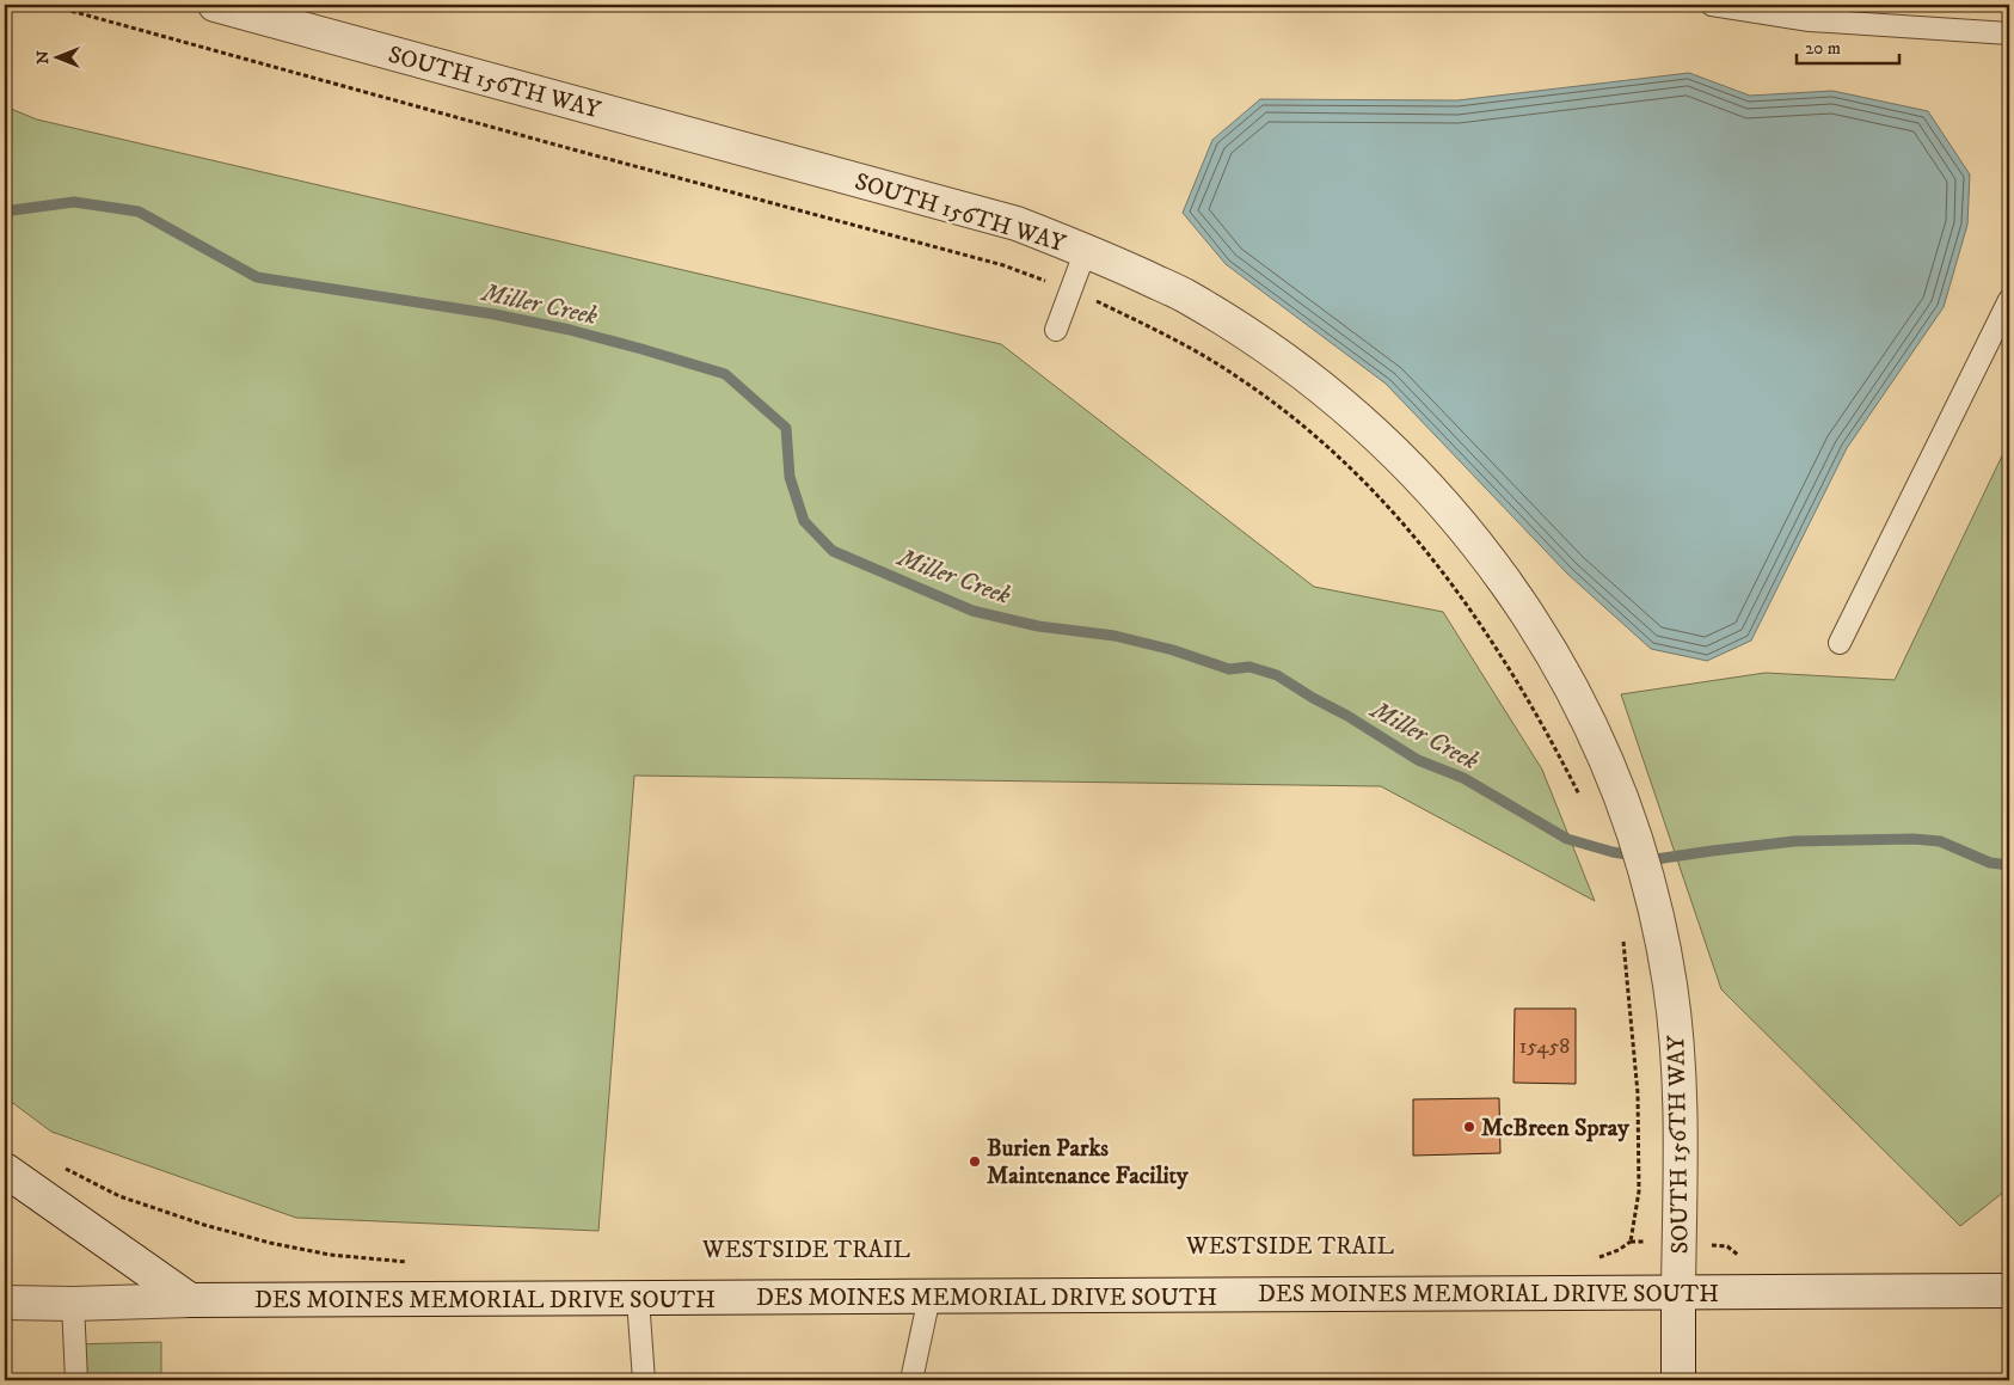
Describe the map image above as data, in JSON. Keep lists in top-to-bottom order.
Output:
{
  "streets": {
    "street": ["SOUTH 156TH WAY", "DES MOINES MEMORIAL DRIVE SOUTH"]
  },
  "crossings": [
    ["SOUTH 156TH WAY", "DES MOINES MEMORIAL DRIVE SOUTH"]
  ],
  "water": ["Miller Creek"],
  "places": ["McBreen Spray", "Burien Parks Maintenance Facility"],
  "house_numbers": ["15458"],
  "scale_bar": "20 m",
  "north": "left"
}
